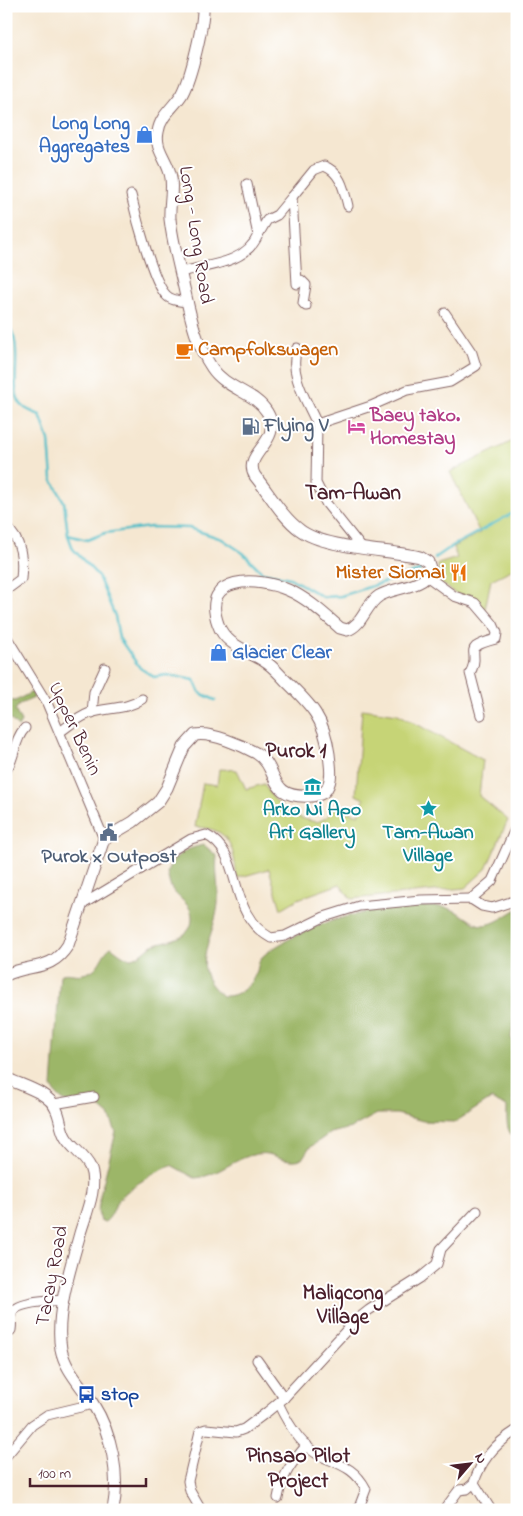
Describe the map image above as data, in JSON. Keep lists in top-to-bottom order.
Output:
{
  "streets": {
    "main road": ["Long - Long Road", "Tacay Road"],
    "street": ["Upper Benin"]
  },
  "districts": [
    "Tam-Awan",
    "Purok 1",
    "Maligcong Village",
    "Pinsao Pilot Project"
  ],
  "places": {
    "shop": ["Long Long Aggregates", "Glacier Clear"],
    "cafe": ["Campfolkswagen"],
    "fuel station": ["Flying V"],
    "hotel": ["Baey tako. Homestay"],
    "restaurant": ["Mister Siomai"],
    "museum": ["Arko Ni Apo Art Gallery"],
    "place": ["Tam-Awan Village"],
    "public building": ["Purok x Outpost"],
    "bus stop": ["stop"]
  },
  "scale_bar": "100 m",
  "north": "top right"
}
